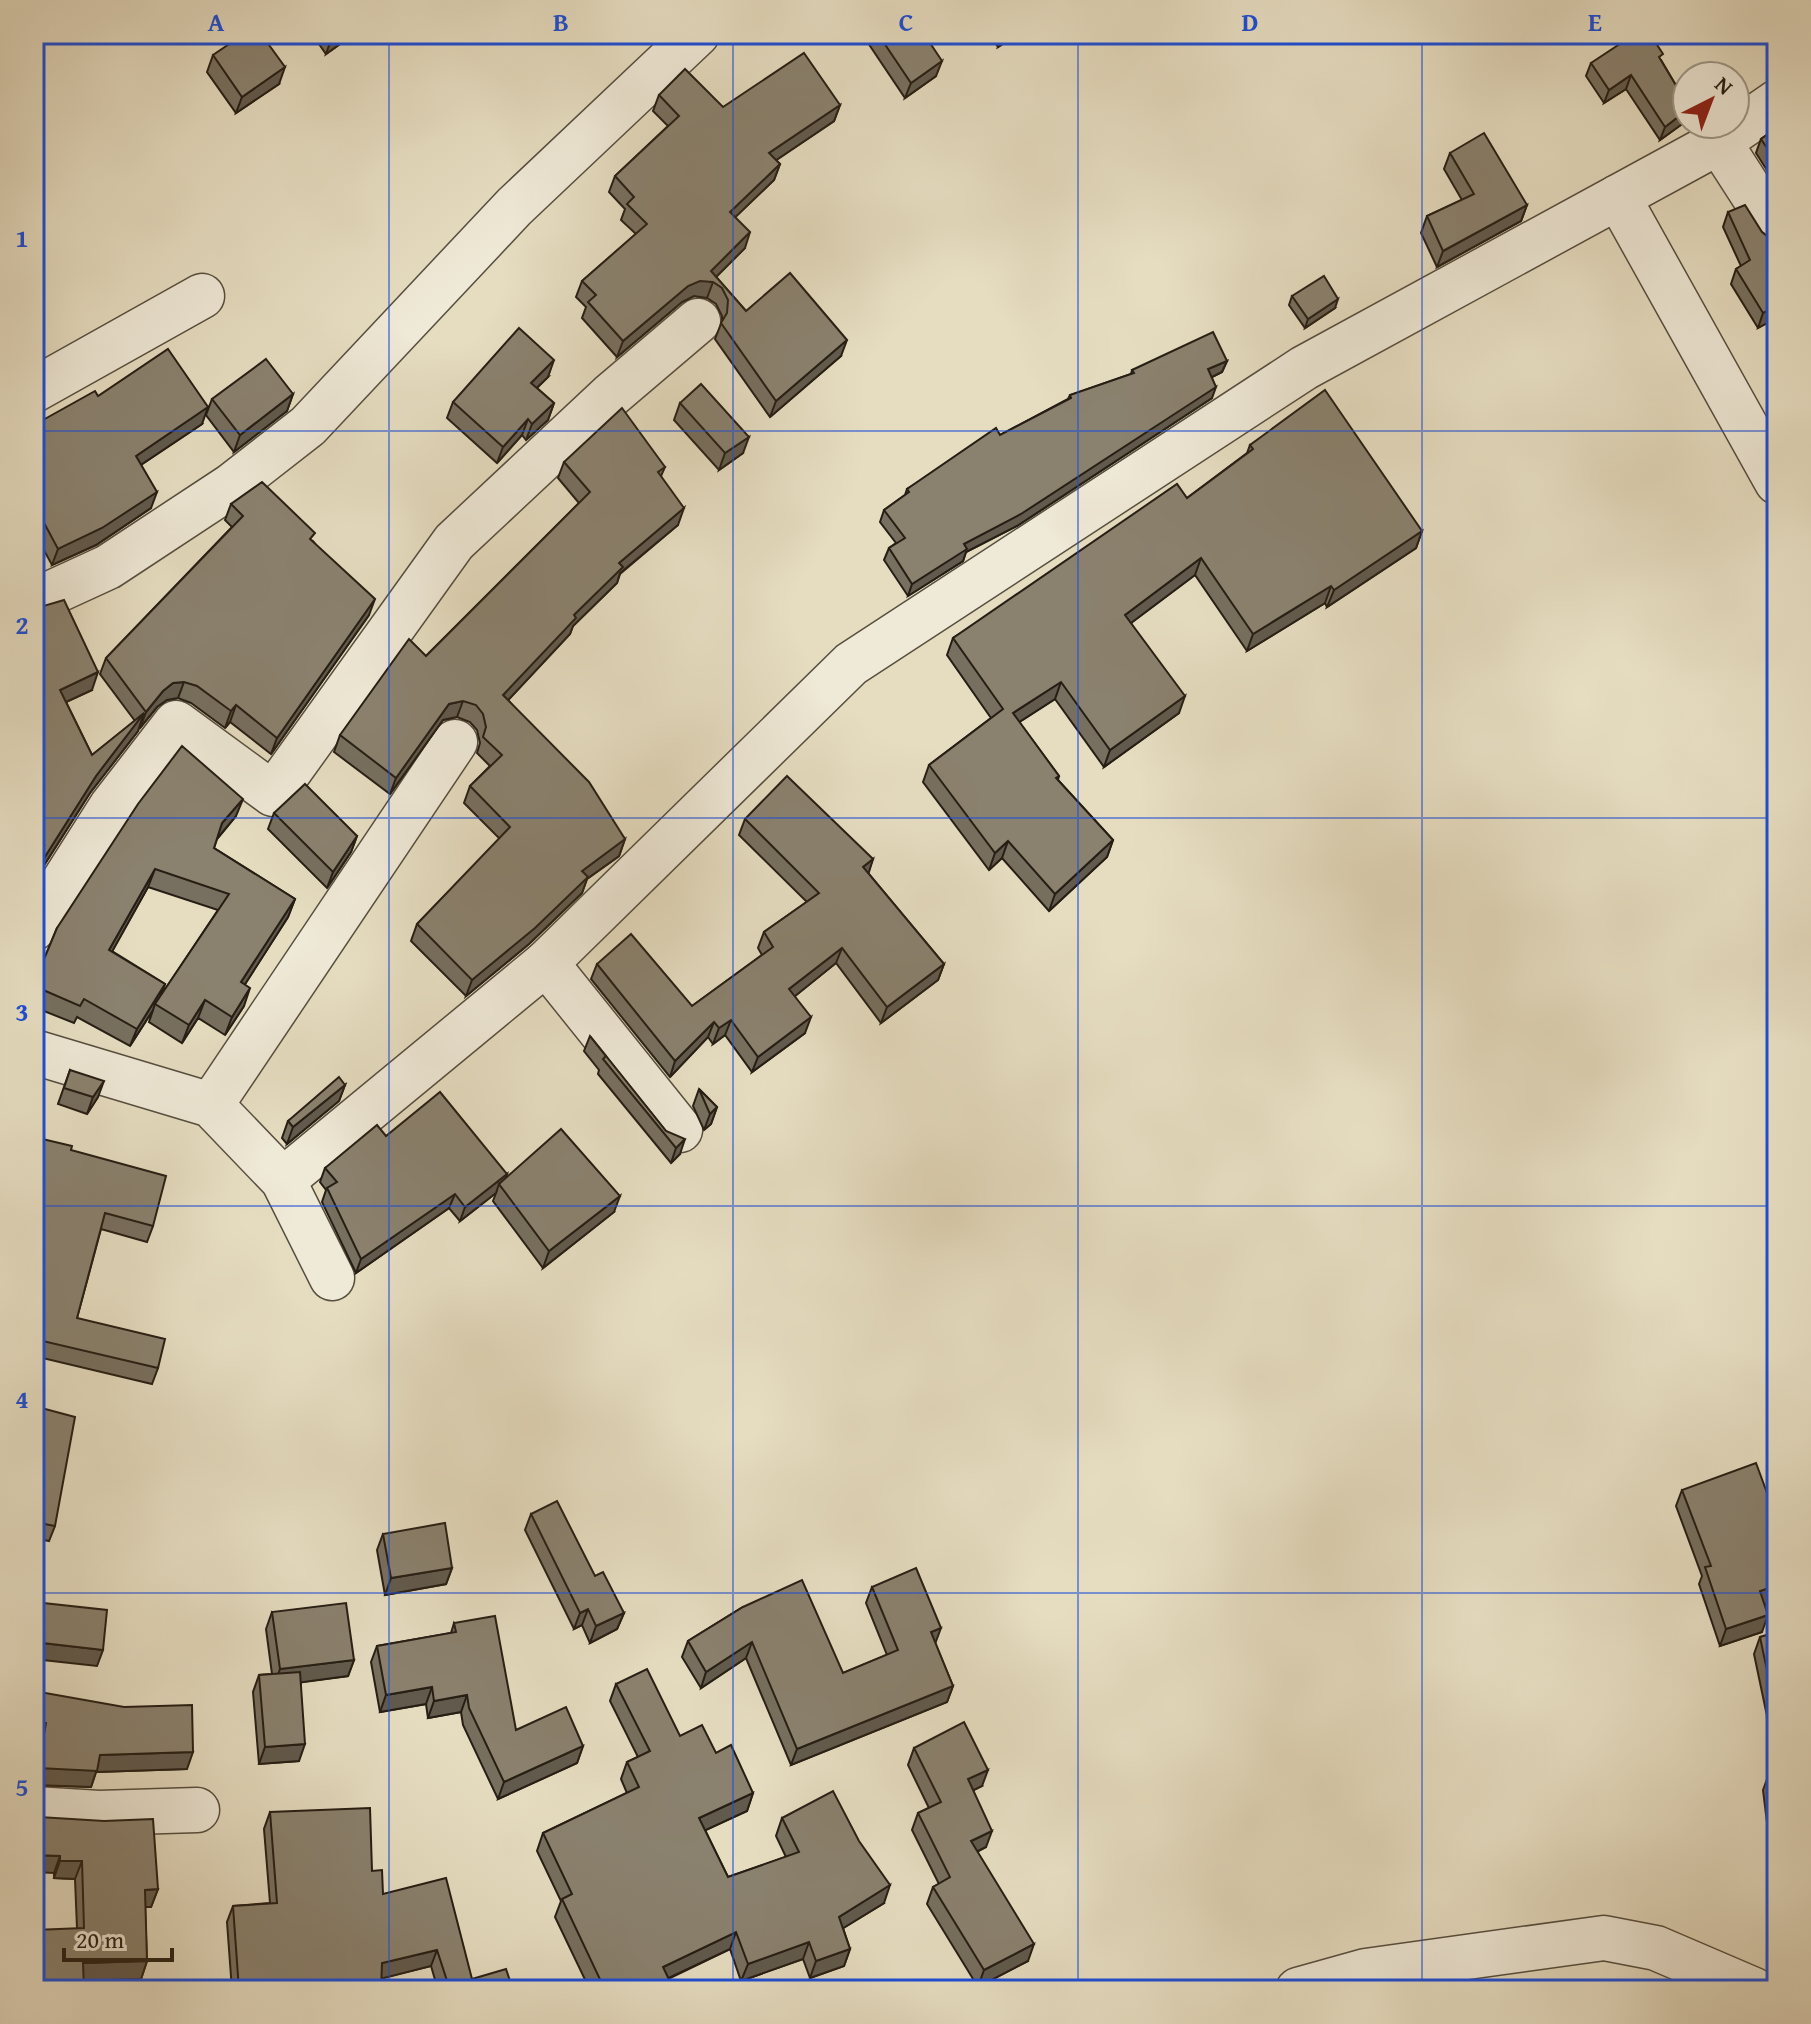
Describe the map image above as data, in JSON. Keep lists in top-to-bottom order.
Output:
{
  "scale_bar": "20 m",
  "north": "top right",
  "grid": {
    "columns": [
      "A",
      "B",
      "C",
      "D",
      "E"
    ],
    "rows": [
      "1",
      "2",
      "3",
      "4",
      "5"
    ]
  }
}
